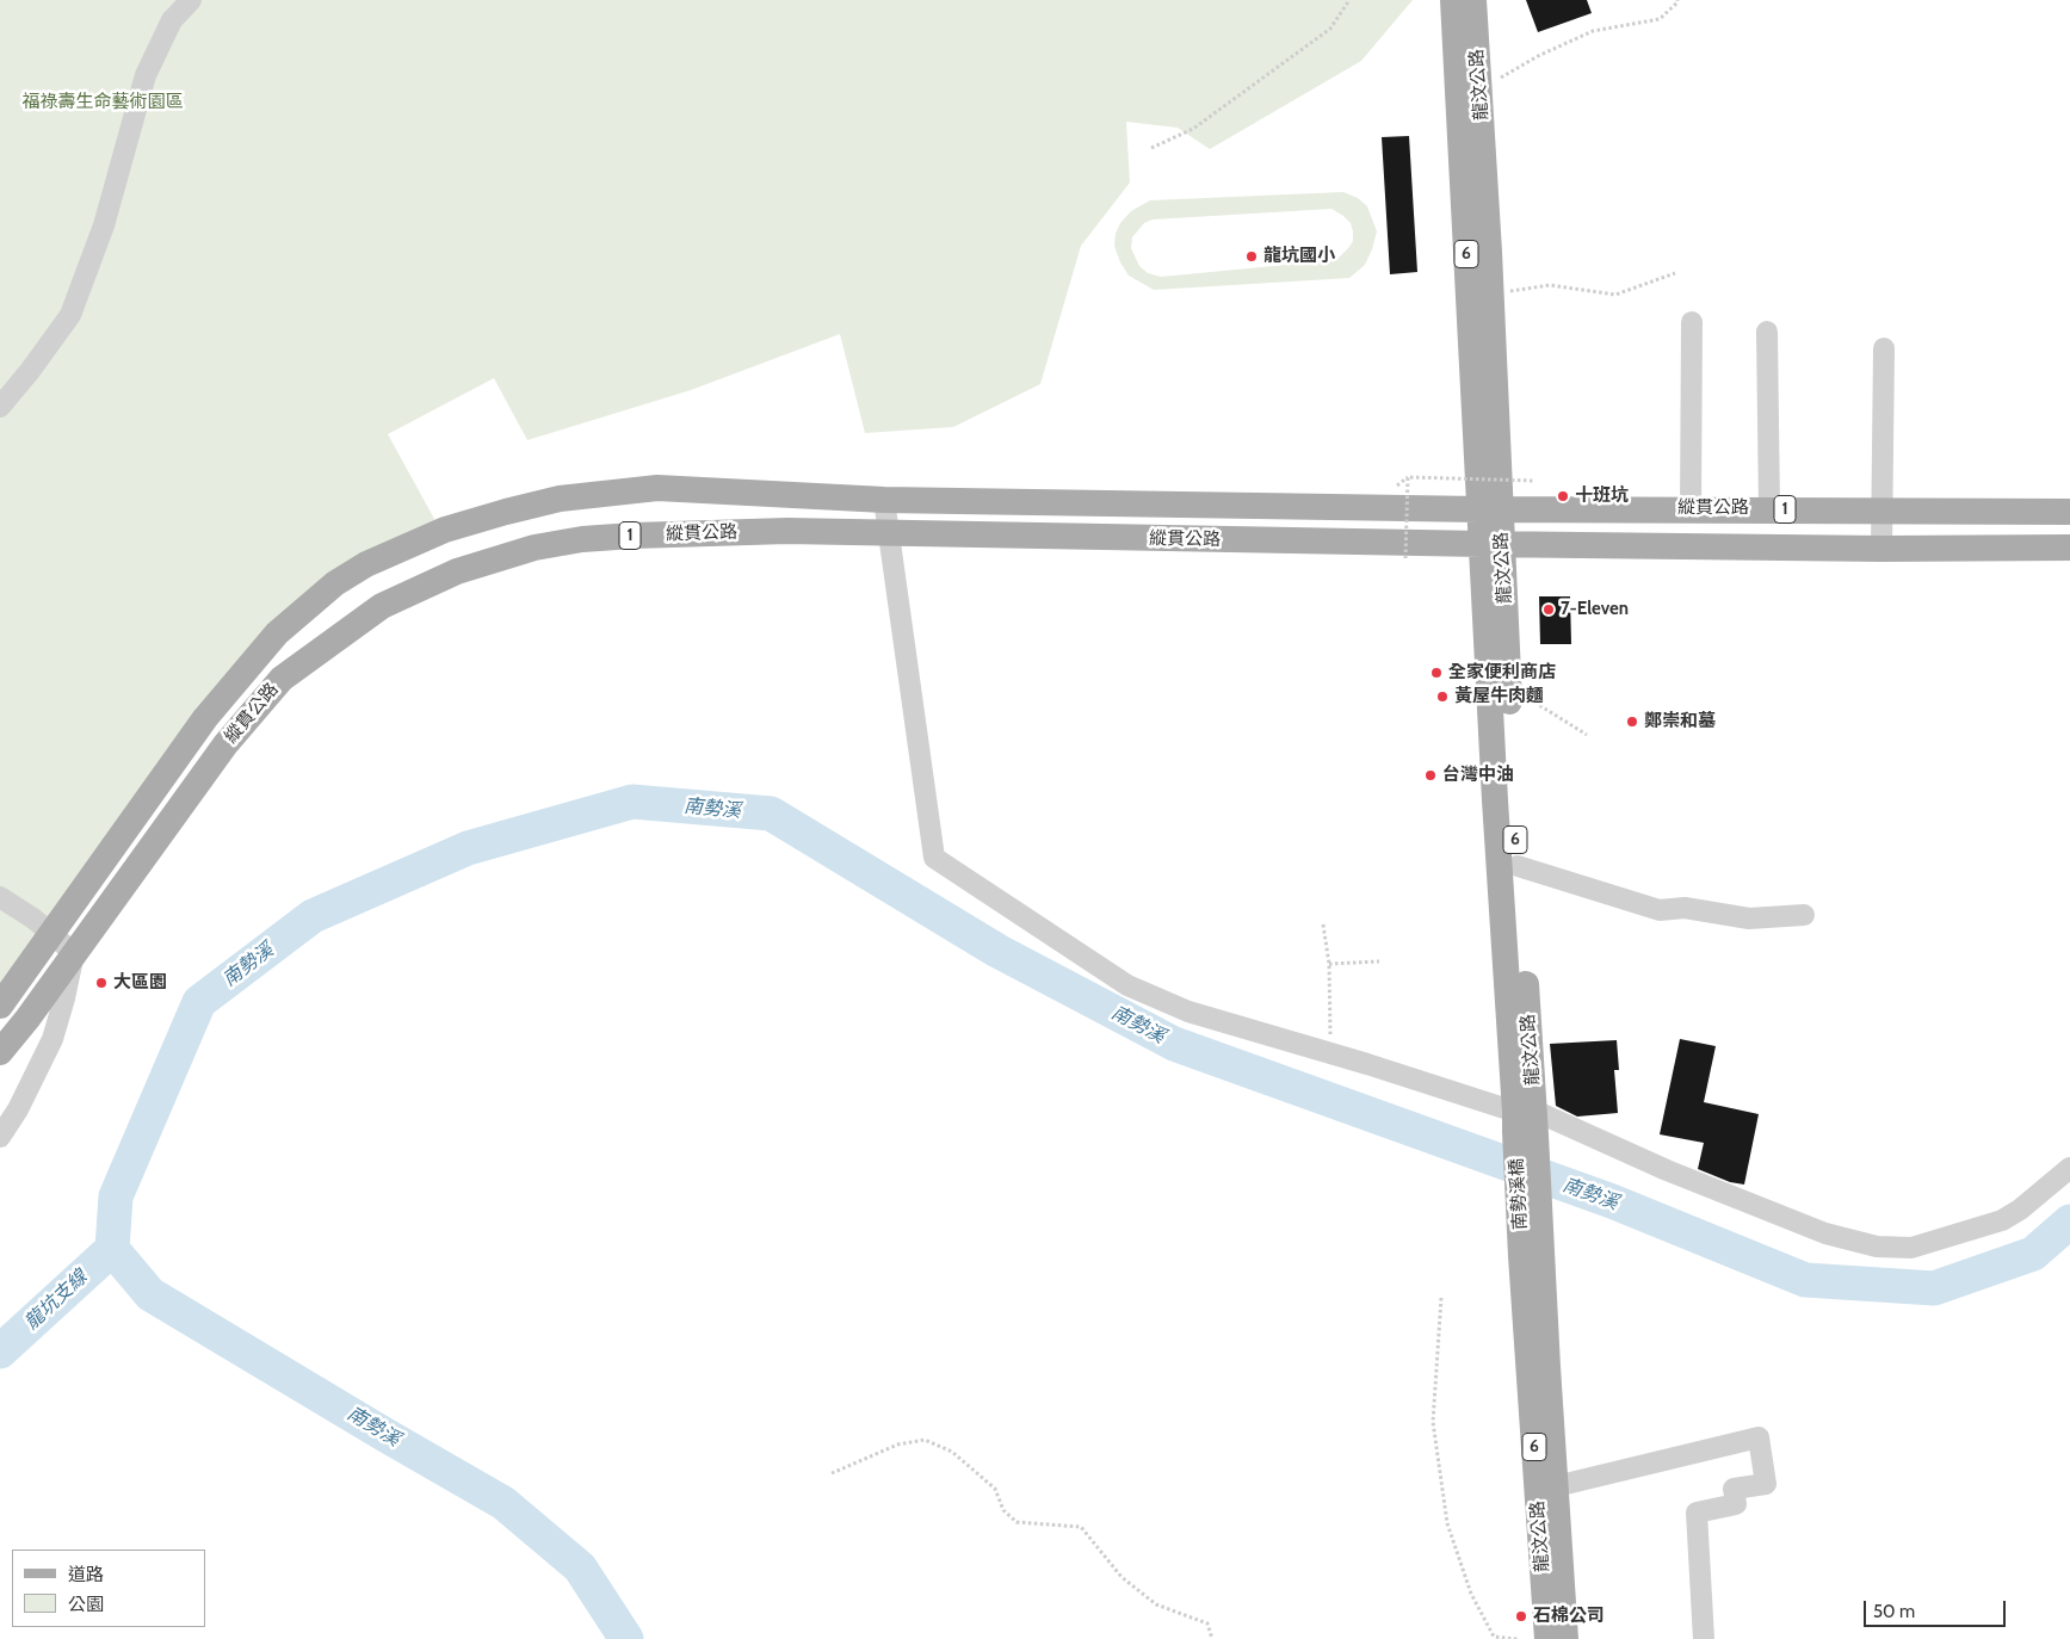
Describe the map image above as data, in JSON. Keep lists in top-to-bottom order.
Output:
{
  "streets": {
    "main road": [
      "龍汶公路",
      "6",
      "縱貫公路",
      "1",
      "南勢溪橋"
    ]
  },
  "crossings": [
    ["龍汶公路", "縱貫公路"],
    ["龍汶公路", "南勢溪橋"]
  ],
  "water": ["南勢溪", "龍坑支線"],
  "parks": ["福祿壽生命藝術園區"],
  "places": [
    "龍坑國小",
    "十班坑",
    "7-Eleven",
    "全家便利商店",
    "黃屋牛肉麵",
    "鄭崇和墓",
    "台灣中油",
    "大區園",
    "石棉公司"
  ],
  "legend": ["道路", "公園"],
  "scale_bar": "50 m"
}
